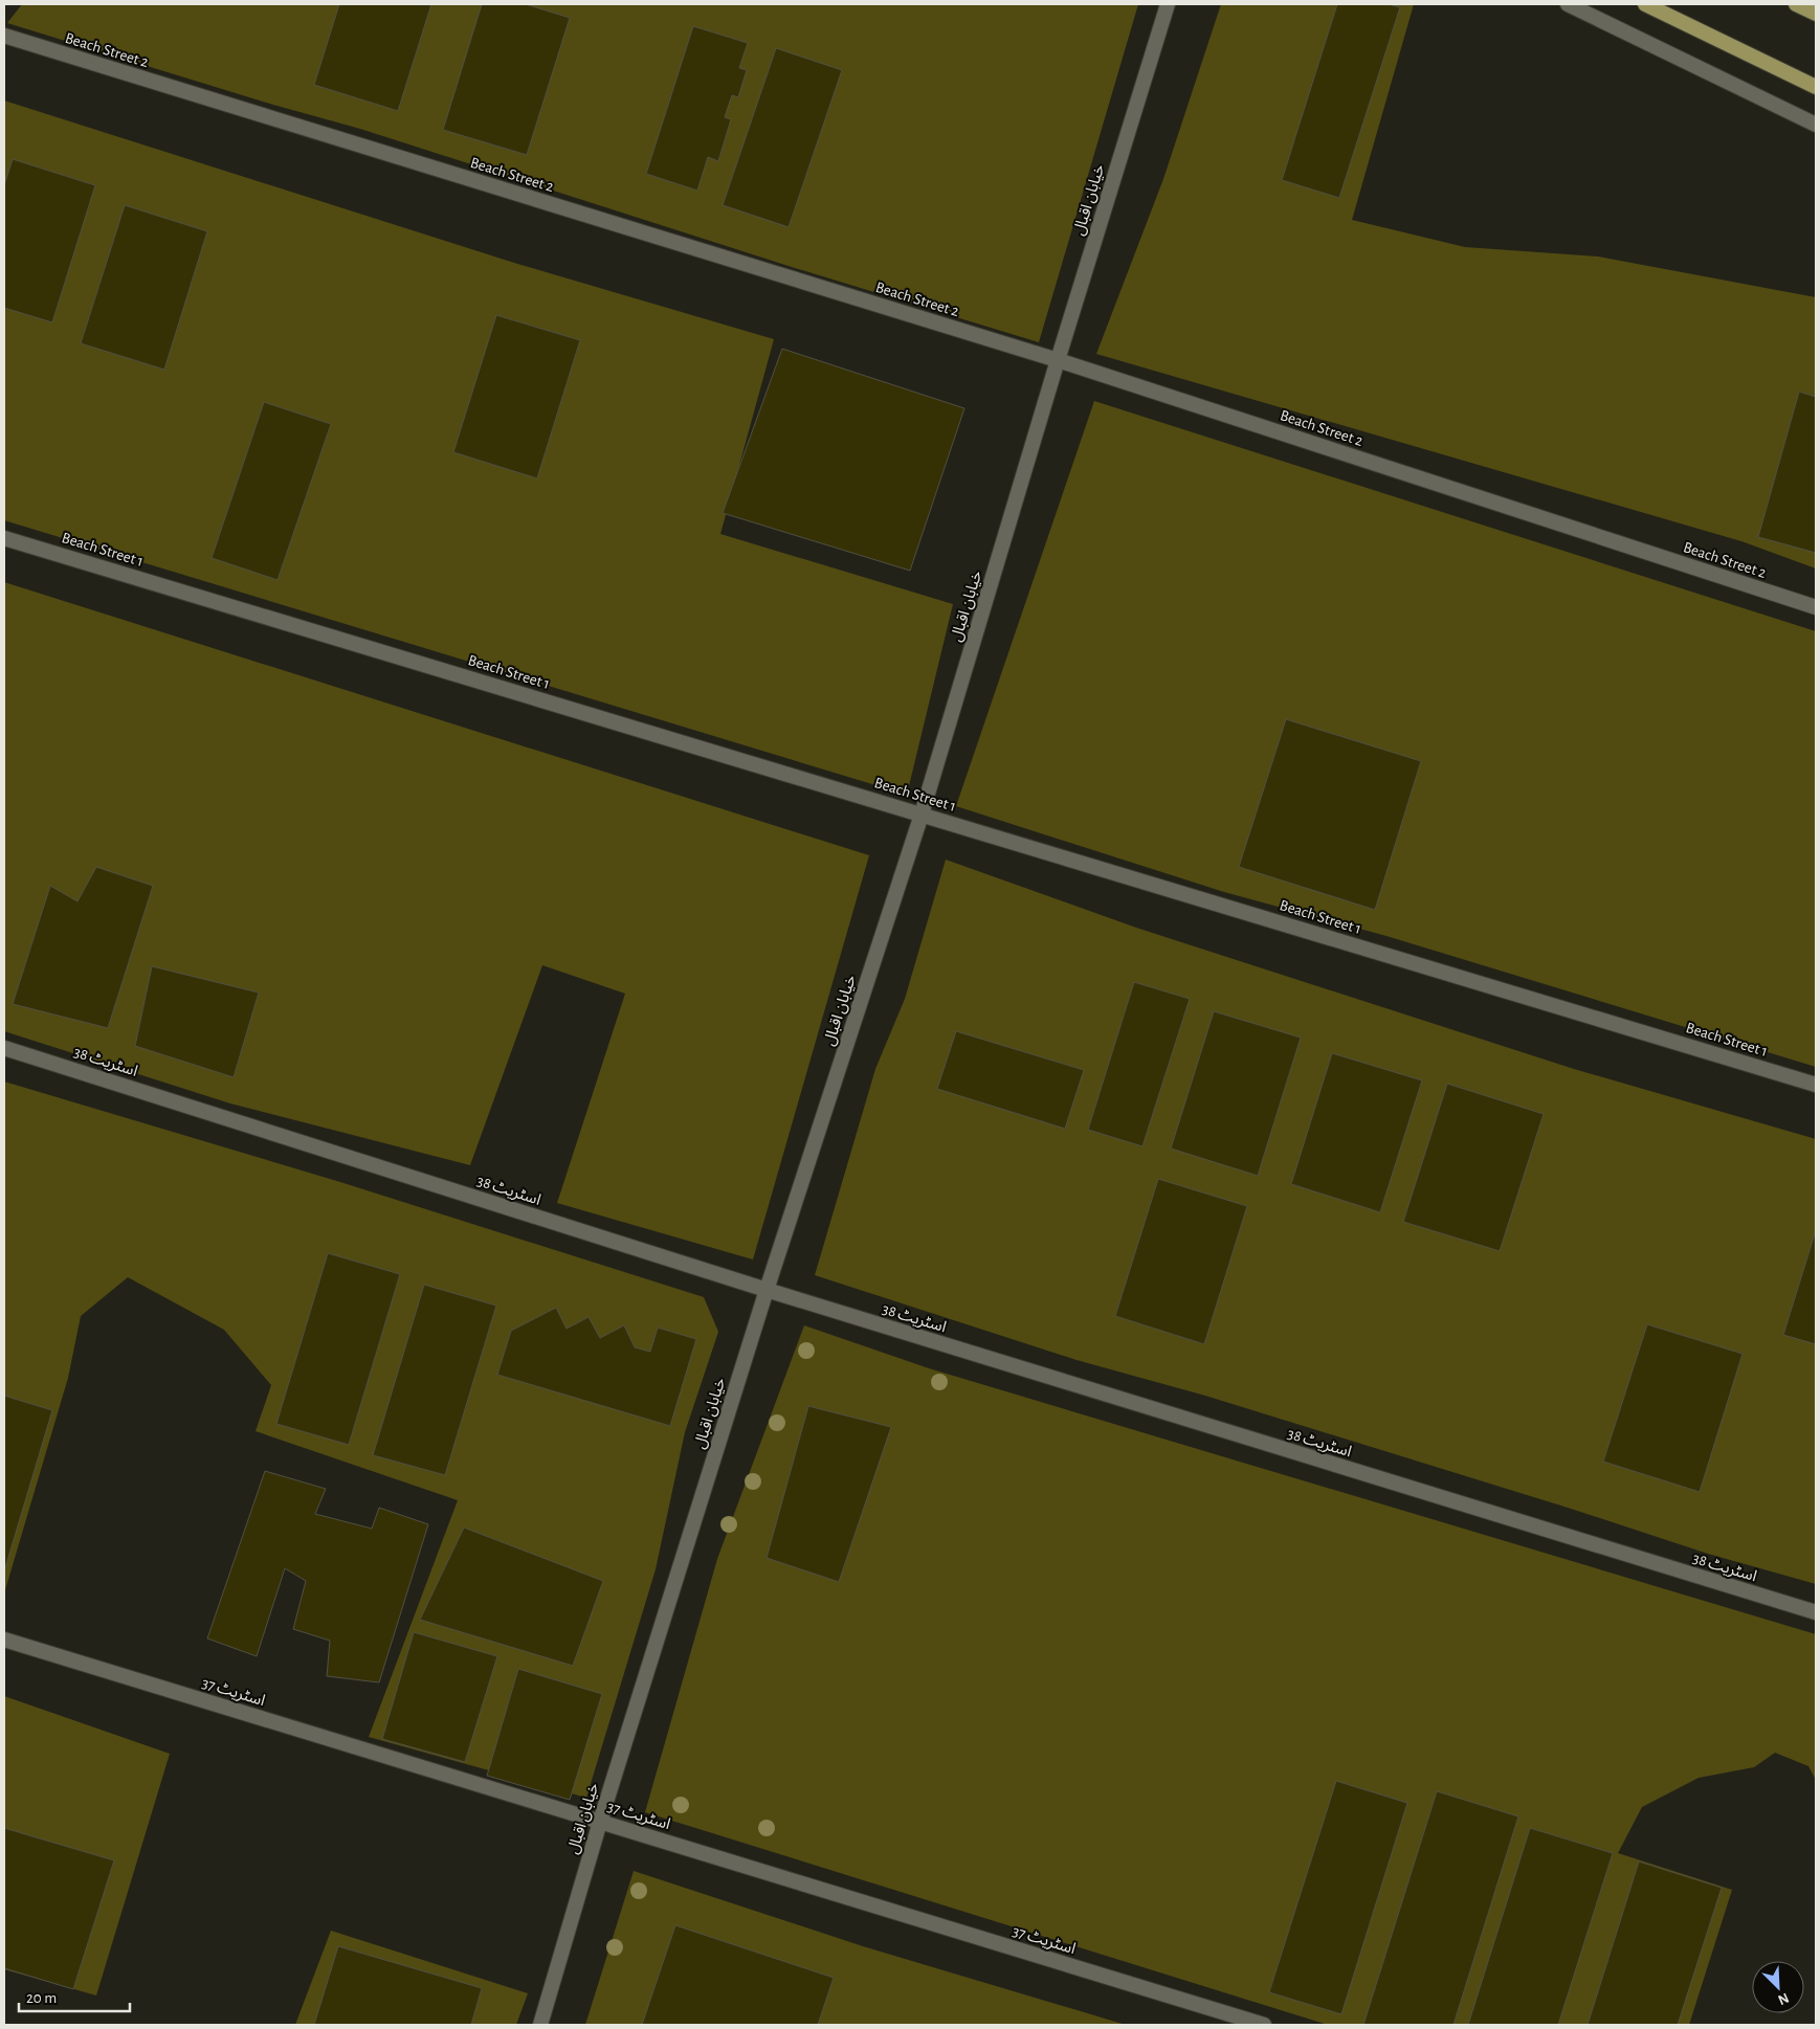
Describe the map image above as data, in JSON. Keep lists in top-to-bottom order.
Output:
{
  "streets": {
    "street": [
      "Beach Street 2",
      "خیابان اقبال",
      "Beach Street 1",
      "اسٹریٹ 38",
      "اسٹریٹ 37"
    ]
  },
  "crossings": [
    ["Beach Street 2", "خیابان اقبال"],
    ["خیابان اقبال", "Beach Street 1"],
    ["خیابان اقبال", "اسٹریٹ 38"],
    ["خیابان اقبال", "اسٹریٹ 37"]
  ],
  "scale_bar": "20 m",
  "north": "bottom right"
}
